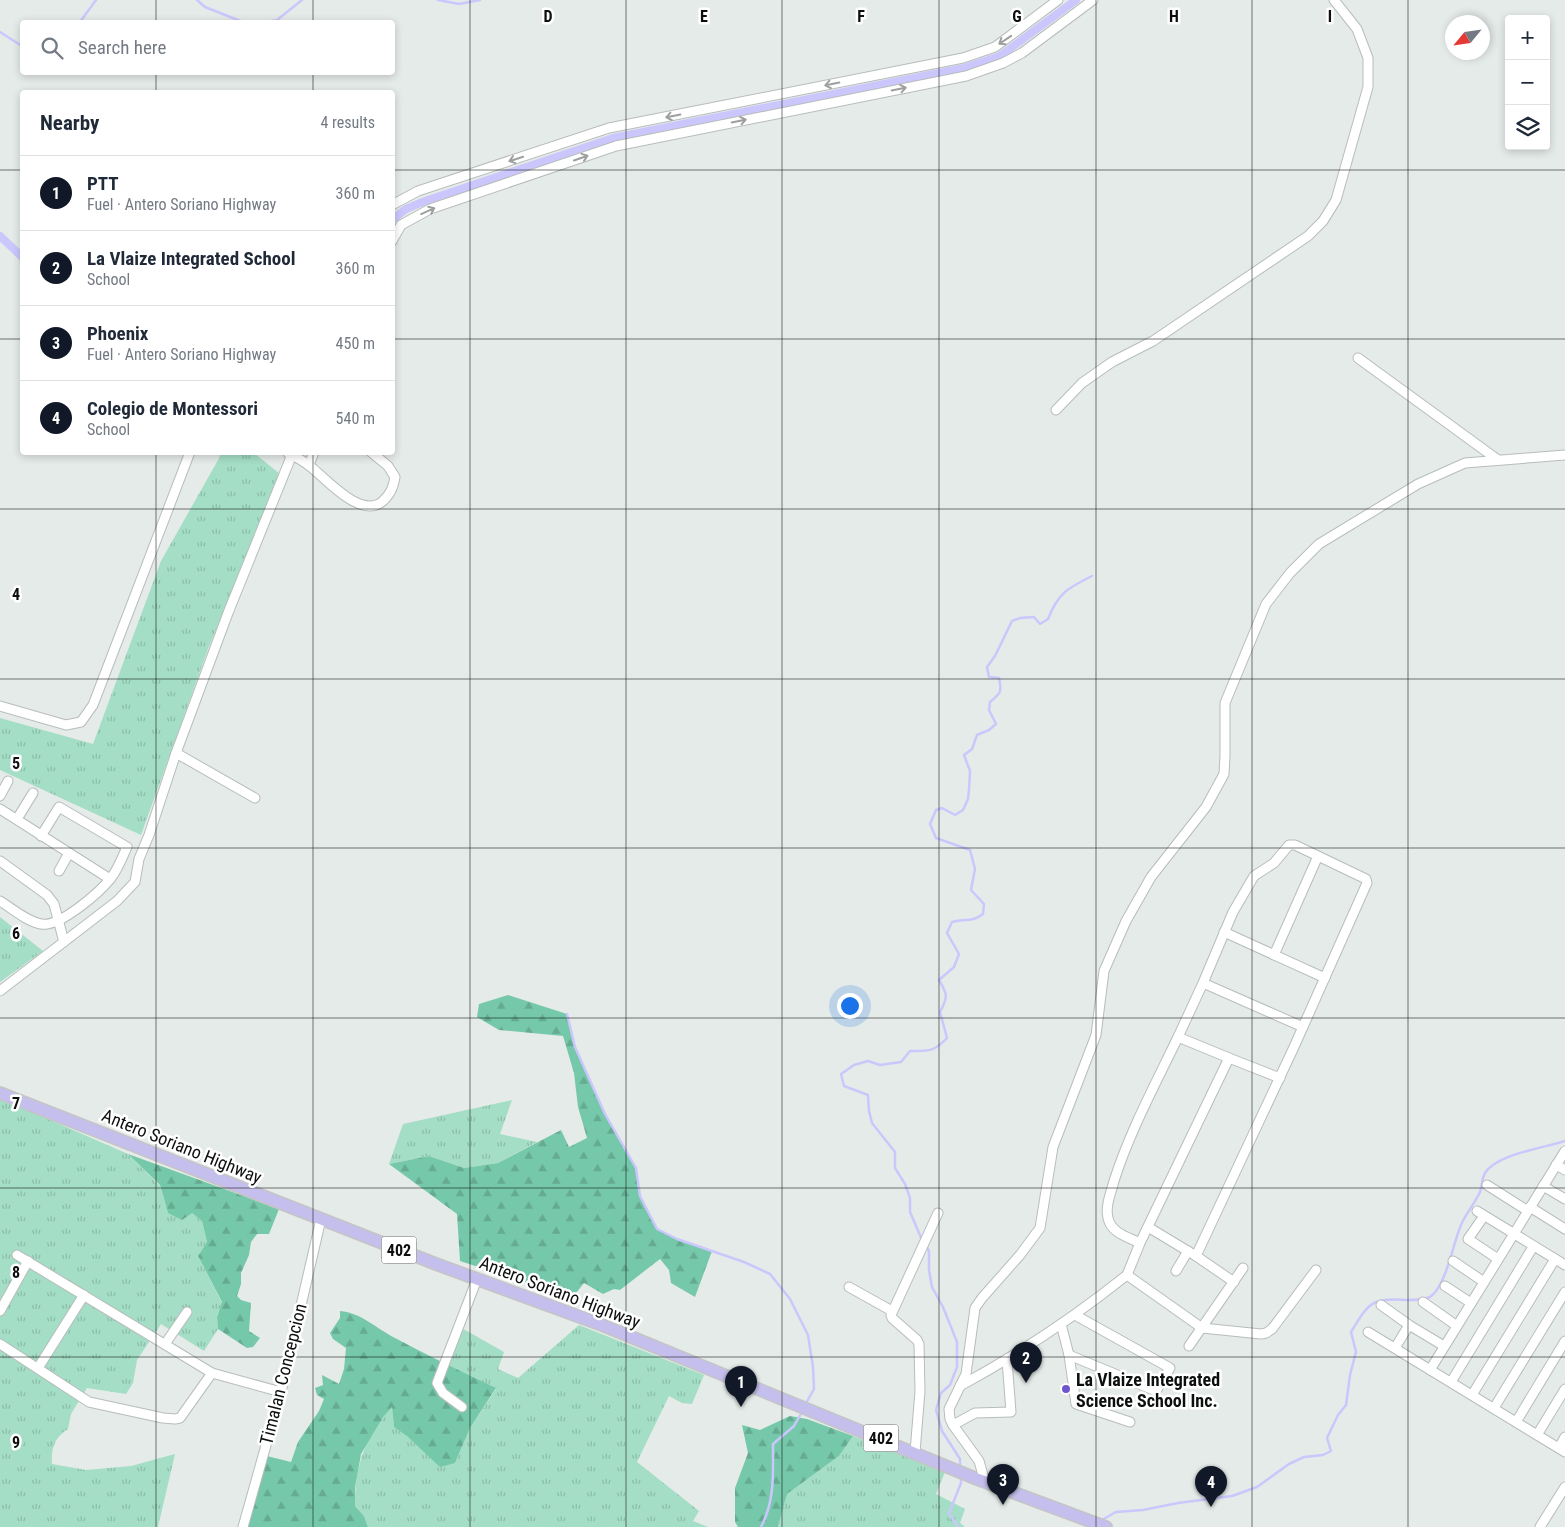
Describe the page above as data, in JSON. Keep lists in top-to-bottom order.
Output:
{
  "streets": {
    "main road": ["Antero Soriano Highway", "402"],
    "street": ["Timalan Concepcion"]
  },
  "crossings": [
    ["Antero Soriano Highway", "Timalan Concepcion"]
  ],
  "places": ["La Vlaize Integrated Science School Inc."],
  "north": "bottom left",
  "page": {
    "map_buttons": ["+", "−"],
    "search": "Search here",
    "heading": ["Nearby", "4 results"],
    "list": [
      {
        "mark": "1",
        "name": "PTT",
        "note": "Fuel · Antero Soriano Highway",
        "value": "360 m"
      },
      {
        "mark": "2",
        "name": "La Vlaize Integrated School",
        "note": "School",
        "value": "360 m"
      },
      {
        "mark": "3",
        "name": "Phoenix",
        "note": "Fuel · Antero Soriano Highway",
        "value": "450 m"
      },
      {
        "mark": "4",
        "name": "Colegio de Montessori",
        "note": "School",
        "value": "540 m"
      }
    ],
    "pins": [
      "2",
      "1",
      "3",
      "4"
    ]
  },
  "grid": {
    "columns": [
      "D",
      "E",
      "F",
      "G",
      "H",
      "I"
    ],
    "rows": [
      "4",
      "5",
      "6",
      "7",
      "8",
      "9"
    ]
  }
}
